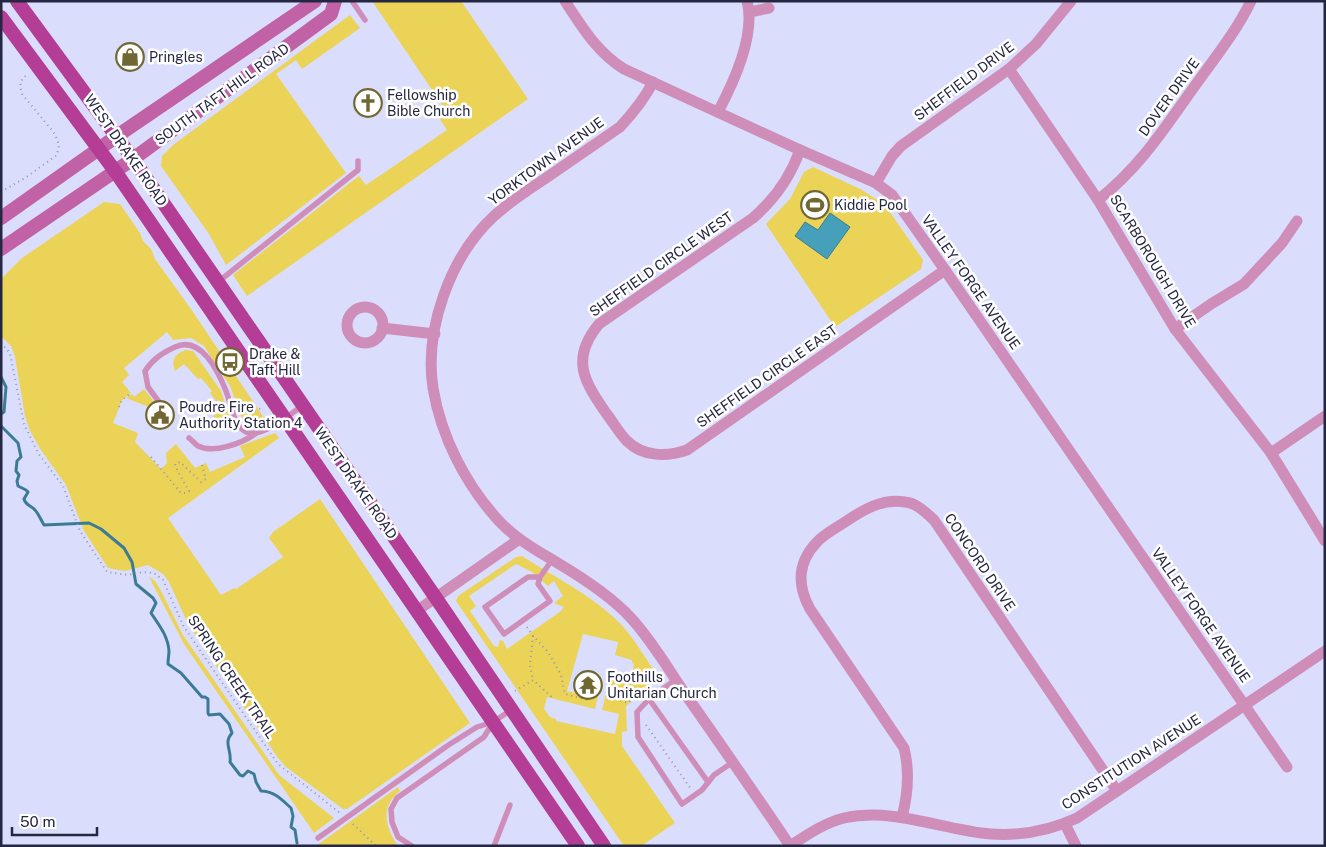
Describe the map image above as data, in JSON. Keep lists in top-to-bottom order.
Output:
{
  "streets": {
    "main road": ["SOUTH TAFT HILL ROAD", "WEST DRAKE ROAD"],
    "street": [
      "SHEFFIELD DRIVE",
      "DOVER DRIVE",
      "YORKTOWN AVENUE",
      "SCARBOROUGH DRIVE",
      "SHEFFIELD CIRCLE WEST",
      "VALLEY FORGE AVENUE",
      "SHEFFIELD CIRCLE EAST",
      "CONCORD DRIVE",
      "CONSTITUTION AVENUE"
    ],
    "path": ["SPRING CREEK TRAIL"]
  },
  "crossings": [
    ["SHEFFIELD DRIVE", "SCARBOROUGH DRIVE"],
    ["SHEFFIELD DRIVE", "VALLEY FORGE AVENUE"],
    ["SOUTH TAFT HILL ROAD", "WEST DRAKE ROAD"],
    ["DOVER DRIVE", "SCARBOROUGH DRIVE"],
    ["YORKTOWN AVENUE", "VALLEY FORGE AVENUE"],
    ["YORKTOWN AVENUE", "CONSTITUTION AVENUE"],
    ["SHEFFIELD CIRCLE WEST", "VALLEY FORGE AVENUE"],
    ["SHEFFIELD CIRCLE WEST", "SHEFFIELD CIRCLE EAST"],
    ["VALLEY FORGE AVENUE", "SHEFFIELD CIRCLE EAST"],
    ["VALLEY FORGE AVENUE", "CONSTITUTION AVENUE"],
    ["CONCORD DRIVE", "CONSTITUTION AVENUE"]
  ],
  "places": {
    "shop": ["Pringles"],
    "church": ["Fellowship Bible Church"],
    "sports": ["Kiddie Pool"],
    "bus stop": ["Drake & Taft Hill"],
    "public building": ["Poudre Fire Authority Station 4"],
    "temple": ["Foothills Unitarian Church"]
  },
  "scale_bar": "50 m"
}
